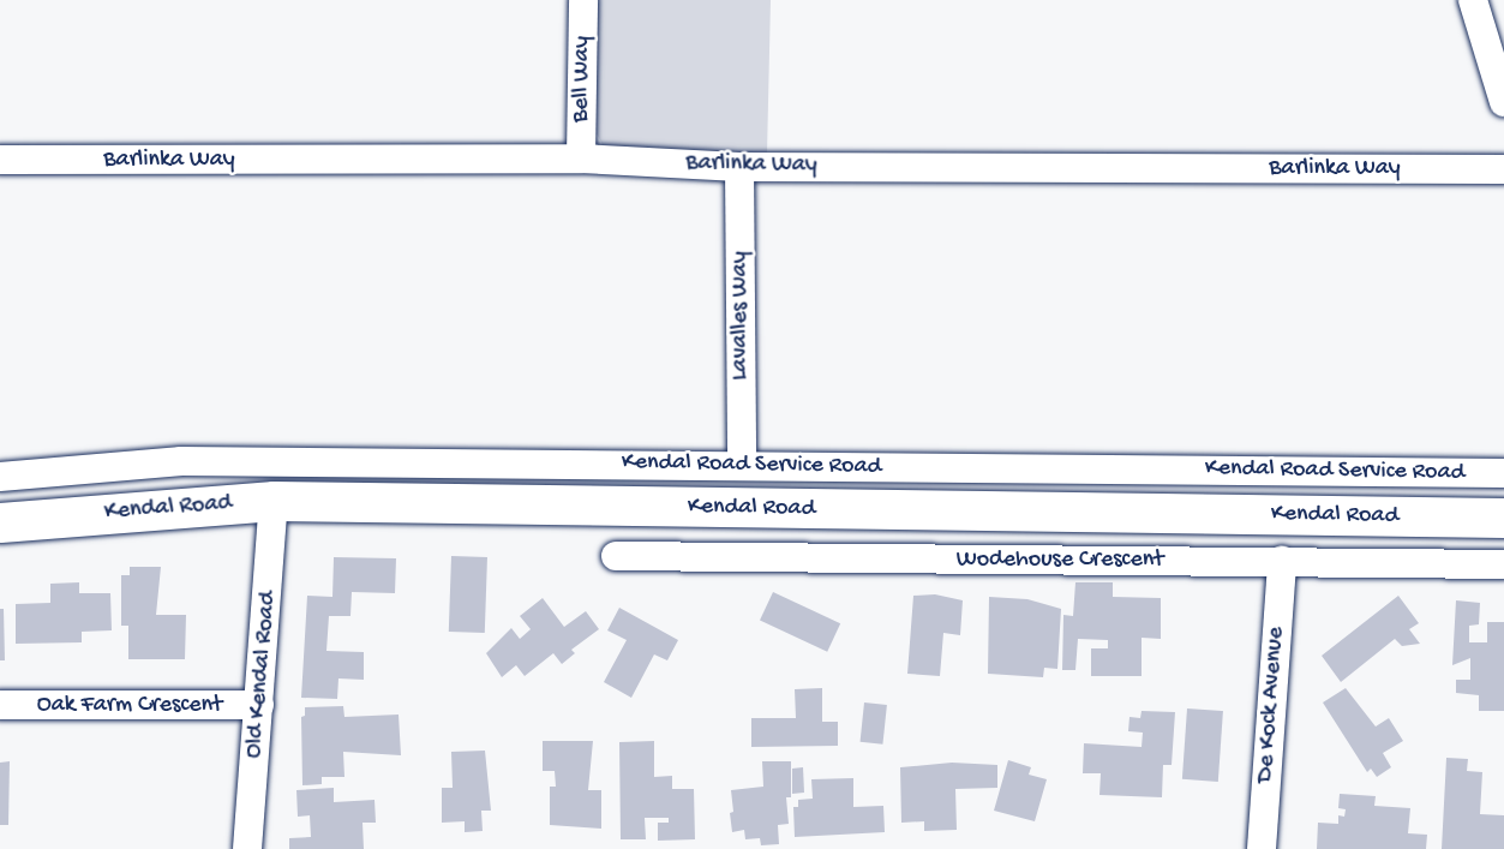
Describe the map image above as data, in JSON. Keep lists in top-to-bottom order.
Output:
{
  "streets": {
    "main road": ["Kendal Road"],
    "street": [
      "Bell Way",
      "Barlinka Way",
      "Lavalles Way",
      "Kendal Road Service Road",
      "Wodehouse Crescent",
      "Old Kendal Road",
      "Oak Farm Crescent",
      "De Kock Avenue"
    ]
  },
  "crossings": [
    ["Bell Way", "Barlinka Way"],
    ["Barlinka Way", "Lavalles Way"],
    ["Lavalles Way", "Kendal Road Service Road"],
    ["Kendal Road", "Old Kendal Road"],
    ["Wodehouse Crescent", "De Kock Avenue"],
    ["Old Kendal Road", "Oak Farm Crescent"]
  ]
}
